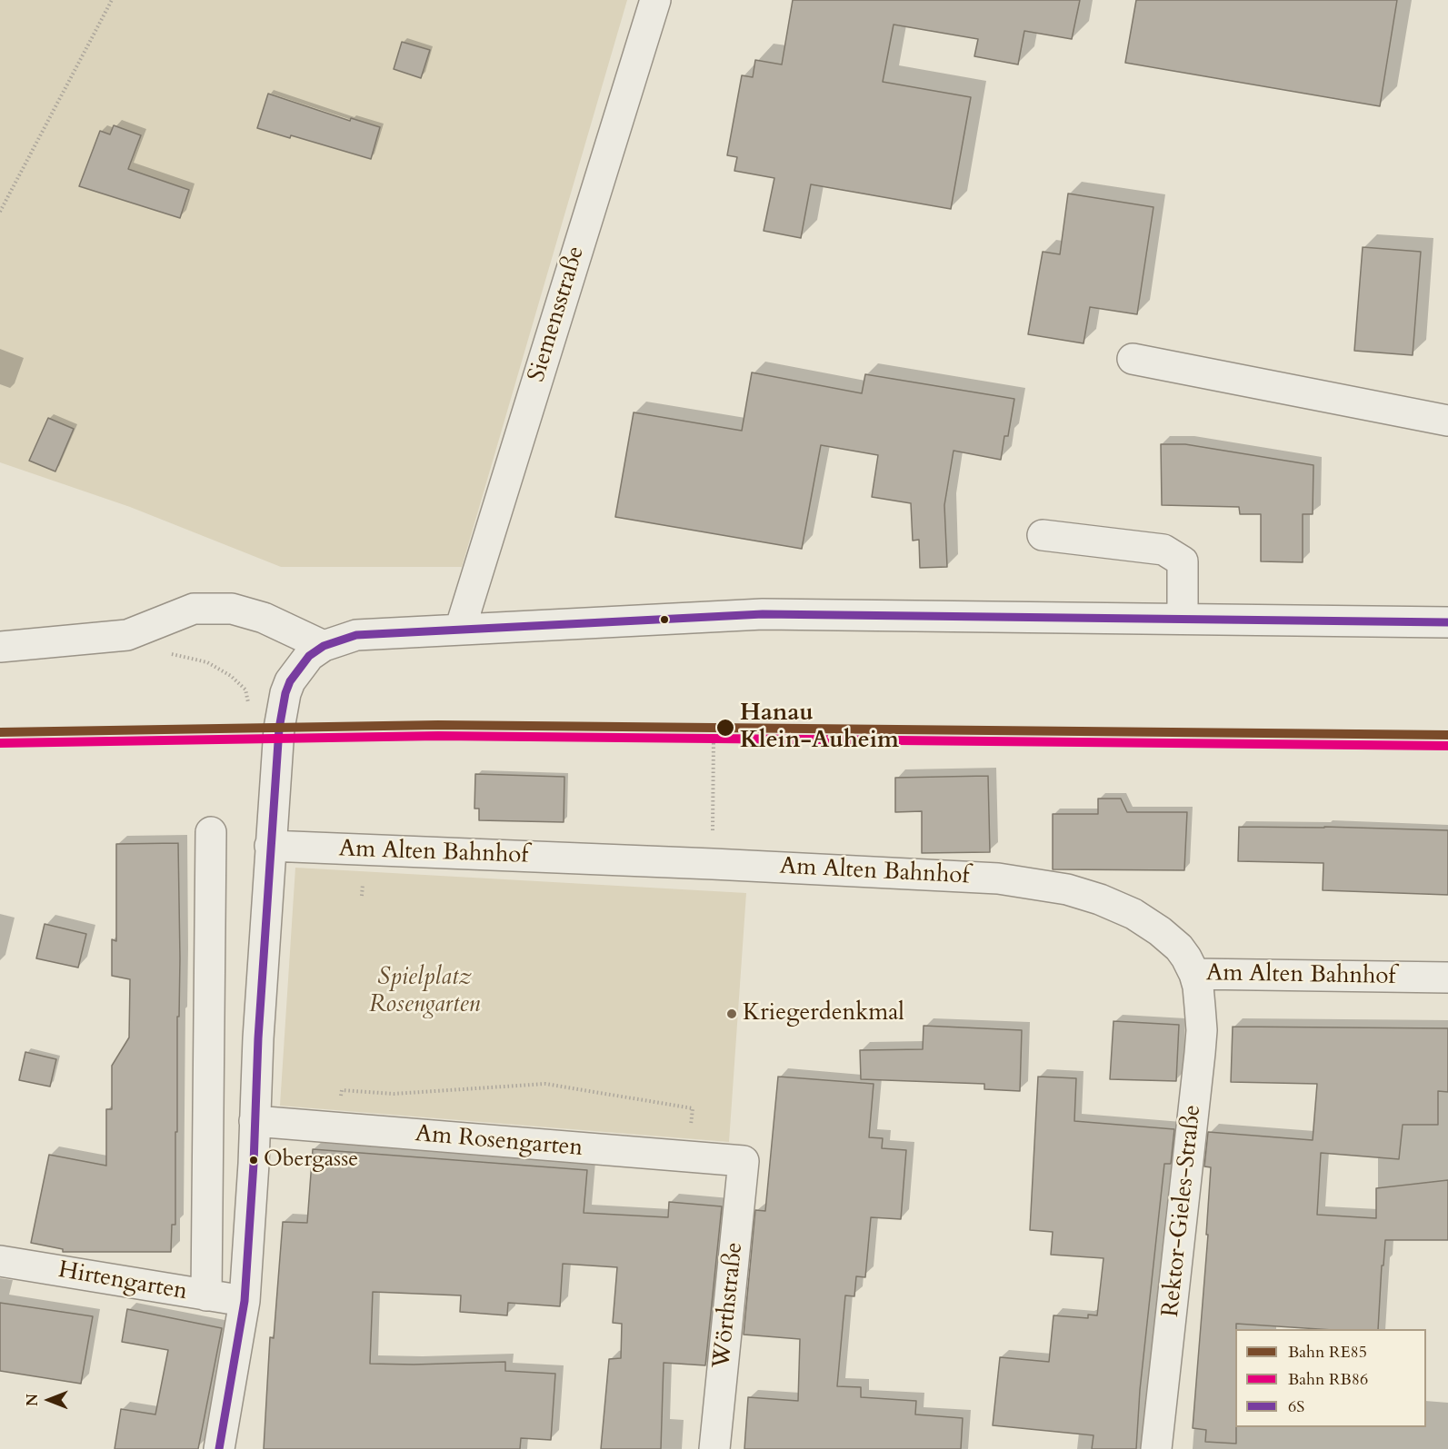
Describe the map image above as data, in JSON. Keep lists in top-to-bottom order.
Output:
{
  "streets": {
    "street": [
      "Siemensstraße",
      "Am Alten Bahnhof",
      "Am Rosengarten",
      "Rektor-Gieles-Straße",
      "Hirtengarten",
      "Wörthstraße"
    ]
  },
  "crossings": [
    ["Am Alten Bahnhof", "Rektor-Gieles-Straße"],
    ["Am Rosengarten", "Wörthstraße"]
  ],
  "parks": ["Spielplatz Rosengarten"],
  "places": ["Hanau Klein-Auheim", "Kriegerdenkmal", "Obergasse"],
  "lines": ["transit line 6S", "rail line RE85", "rail line RB86"],
  "legend": ["Bahn RE85", "Bahn RB86", "6S"],
  "north": "left"
}
